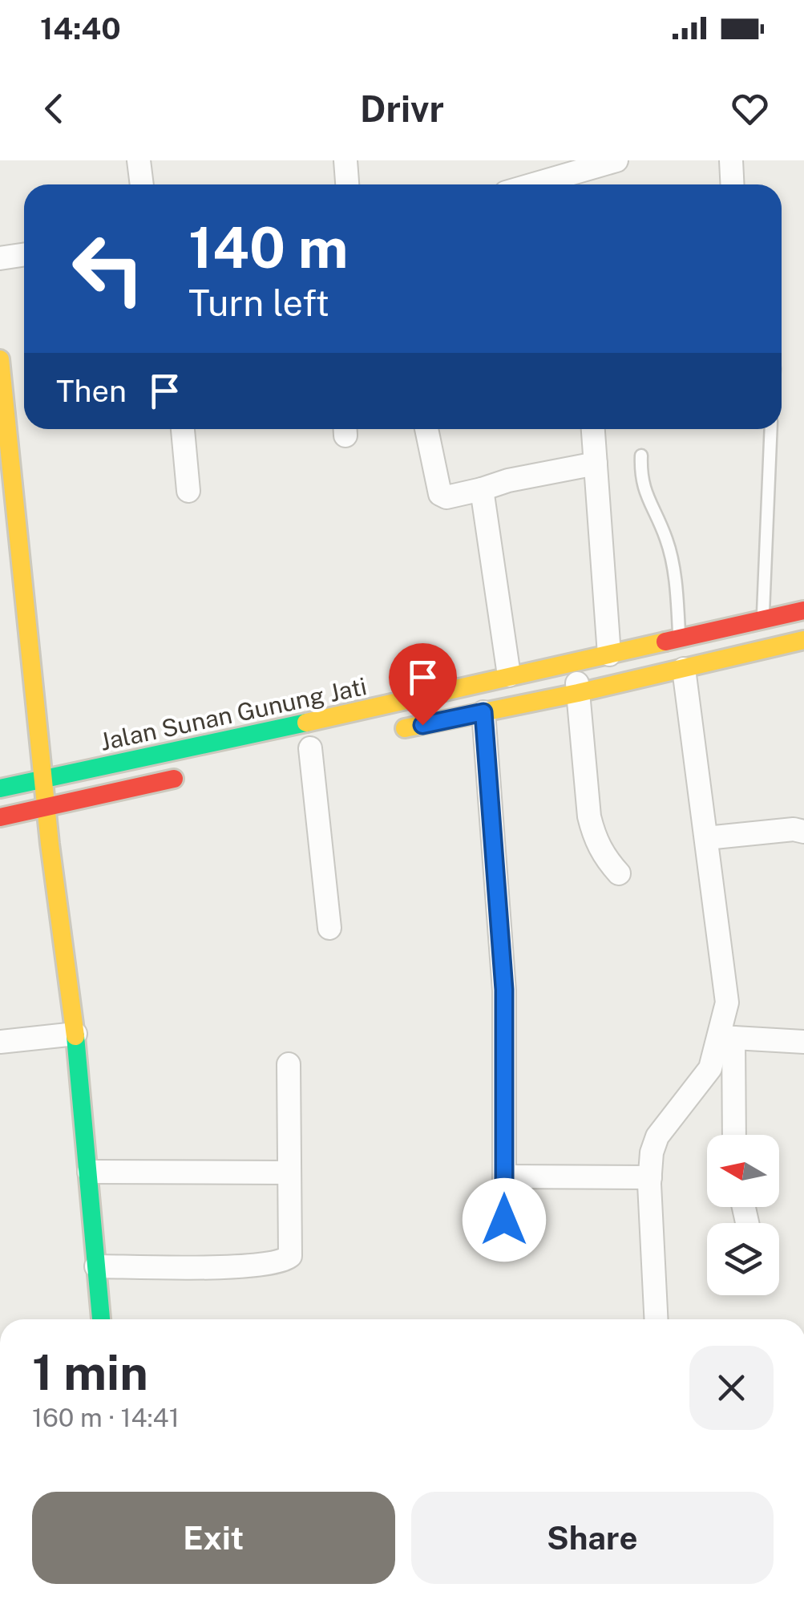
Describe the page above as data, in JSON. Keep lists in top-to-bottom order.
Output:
{
  "streets": {
    "main road": ["Jalan Sunan Gunung Jati"]
  },
  "north": "left",
  "page": {
    "status": "14:40",
    "header": "Drivr",
    "turn": ["140 m", "Turn left"],
    "then": "Then",
    "heading": ["1 min", "160 m · 14:41"],
    "buttons": ["Exit", "Share"]
  }
}
